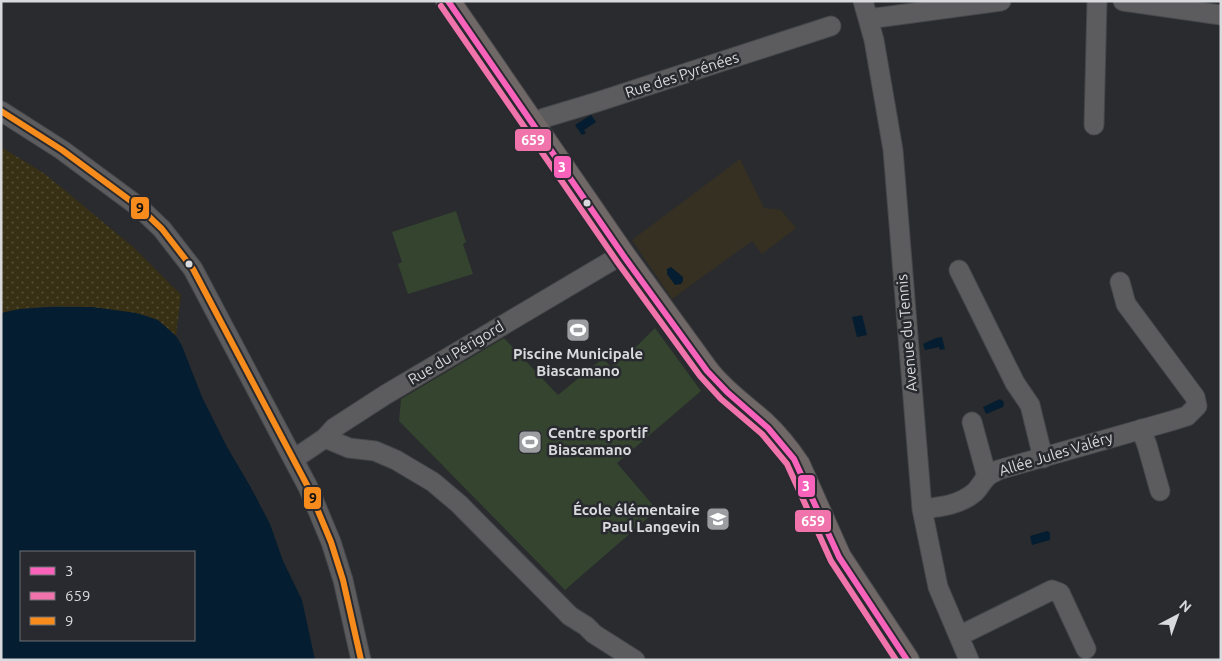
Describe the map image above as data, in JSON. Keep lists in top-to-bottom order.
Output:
{
  "streets": {
    "street": [
      "Rue des Pyrénées",
      "Avenue du Tennis",
      "Rue du Périgord",
      "Allée Jules Valéry"
    ]
  },
  "crossings": [
    ["Avenue du Tennis", "Allée Jules Valéry"]
  ],
  "places": {
    "sports": ["Piscine Municipale Biascamano", "Centre sportif Biascamano"],
    "school or university": ["École élémentaire Paul Langevin"]
  },
  "lines": ["transit line 3", "transit line 659", "transit line 9"],
  "legend": ["3", "659", "9"],
  "north": "top right"
}
